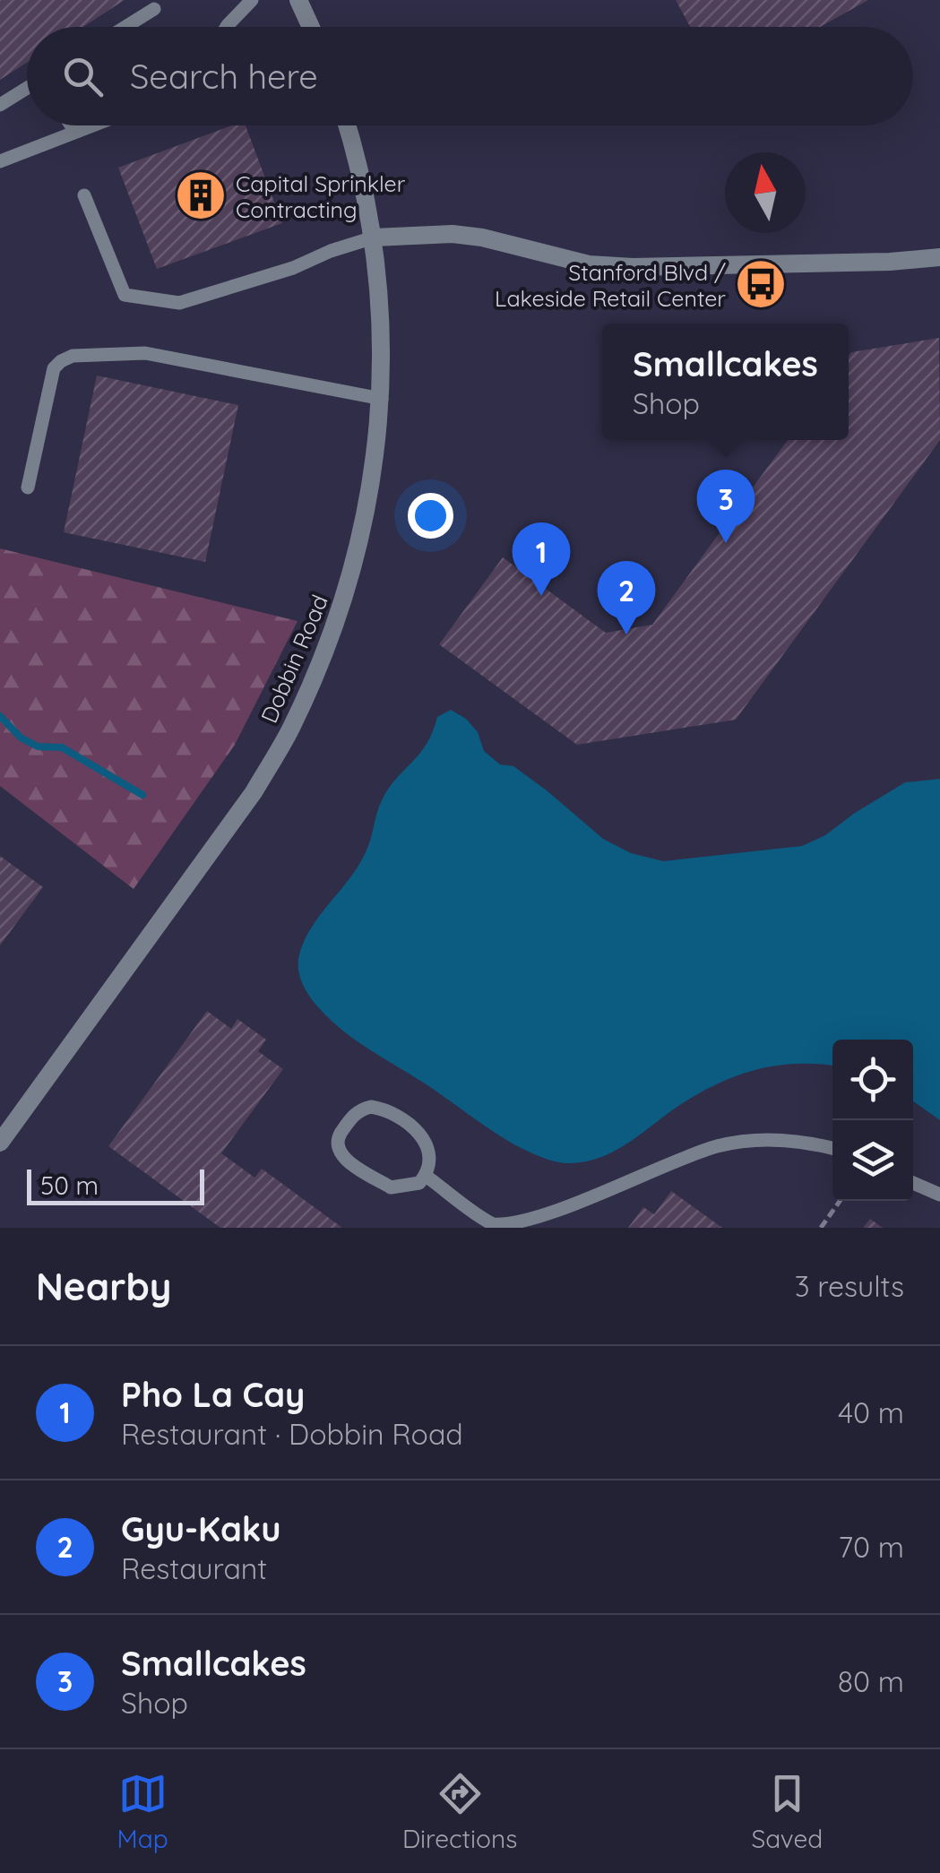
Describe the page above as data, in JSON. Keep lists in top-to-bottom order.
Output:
{
  "streets": {
    "street": ["Dobbin Road"]
  },
  "places": {
    "building": ["Capital Sprinkler Contracting"],
    "bus stop": ["Stanford Blvd / Lakeside Retail Center"]
  },
  "scale_bar": "50 m",
  "north": "top",
  "page": {
    "search": "Search here",
    "popup": ["Smallcakes", "Shop"],
    "pins": ["3", "1", "2"],
    "scale": "50 m",
    "heading": ["Nearby", "3 results"],
    "list": [
      {
        "mark": "1",
        "name": "Pho La Cay",
        "note": "Restaurant · Dobbin Road",
        "value": "40 m"
      },
      {
        "mark": "2",
        "name": "Gyu-Kaku",
        "note": "Restaurant",
        "value": "70 m"
      },
      {
        "mark": "3",
        "name": "Smallcakes",
        "note": "Shop",
        "value": "80 m"
      }
    ],
    "nav": ["Map", "Directions", "Saved"]
  }
}
